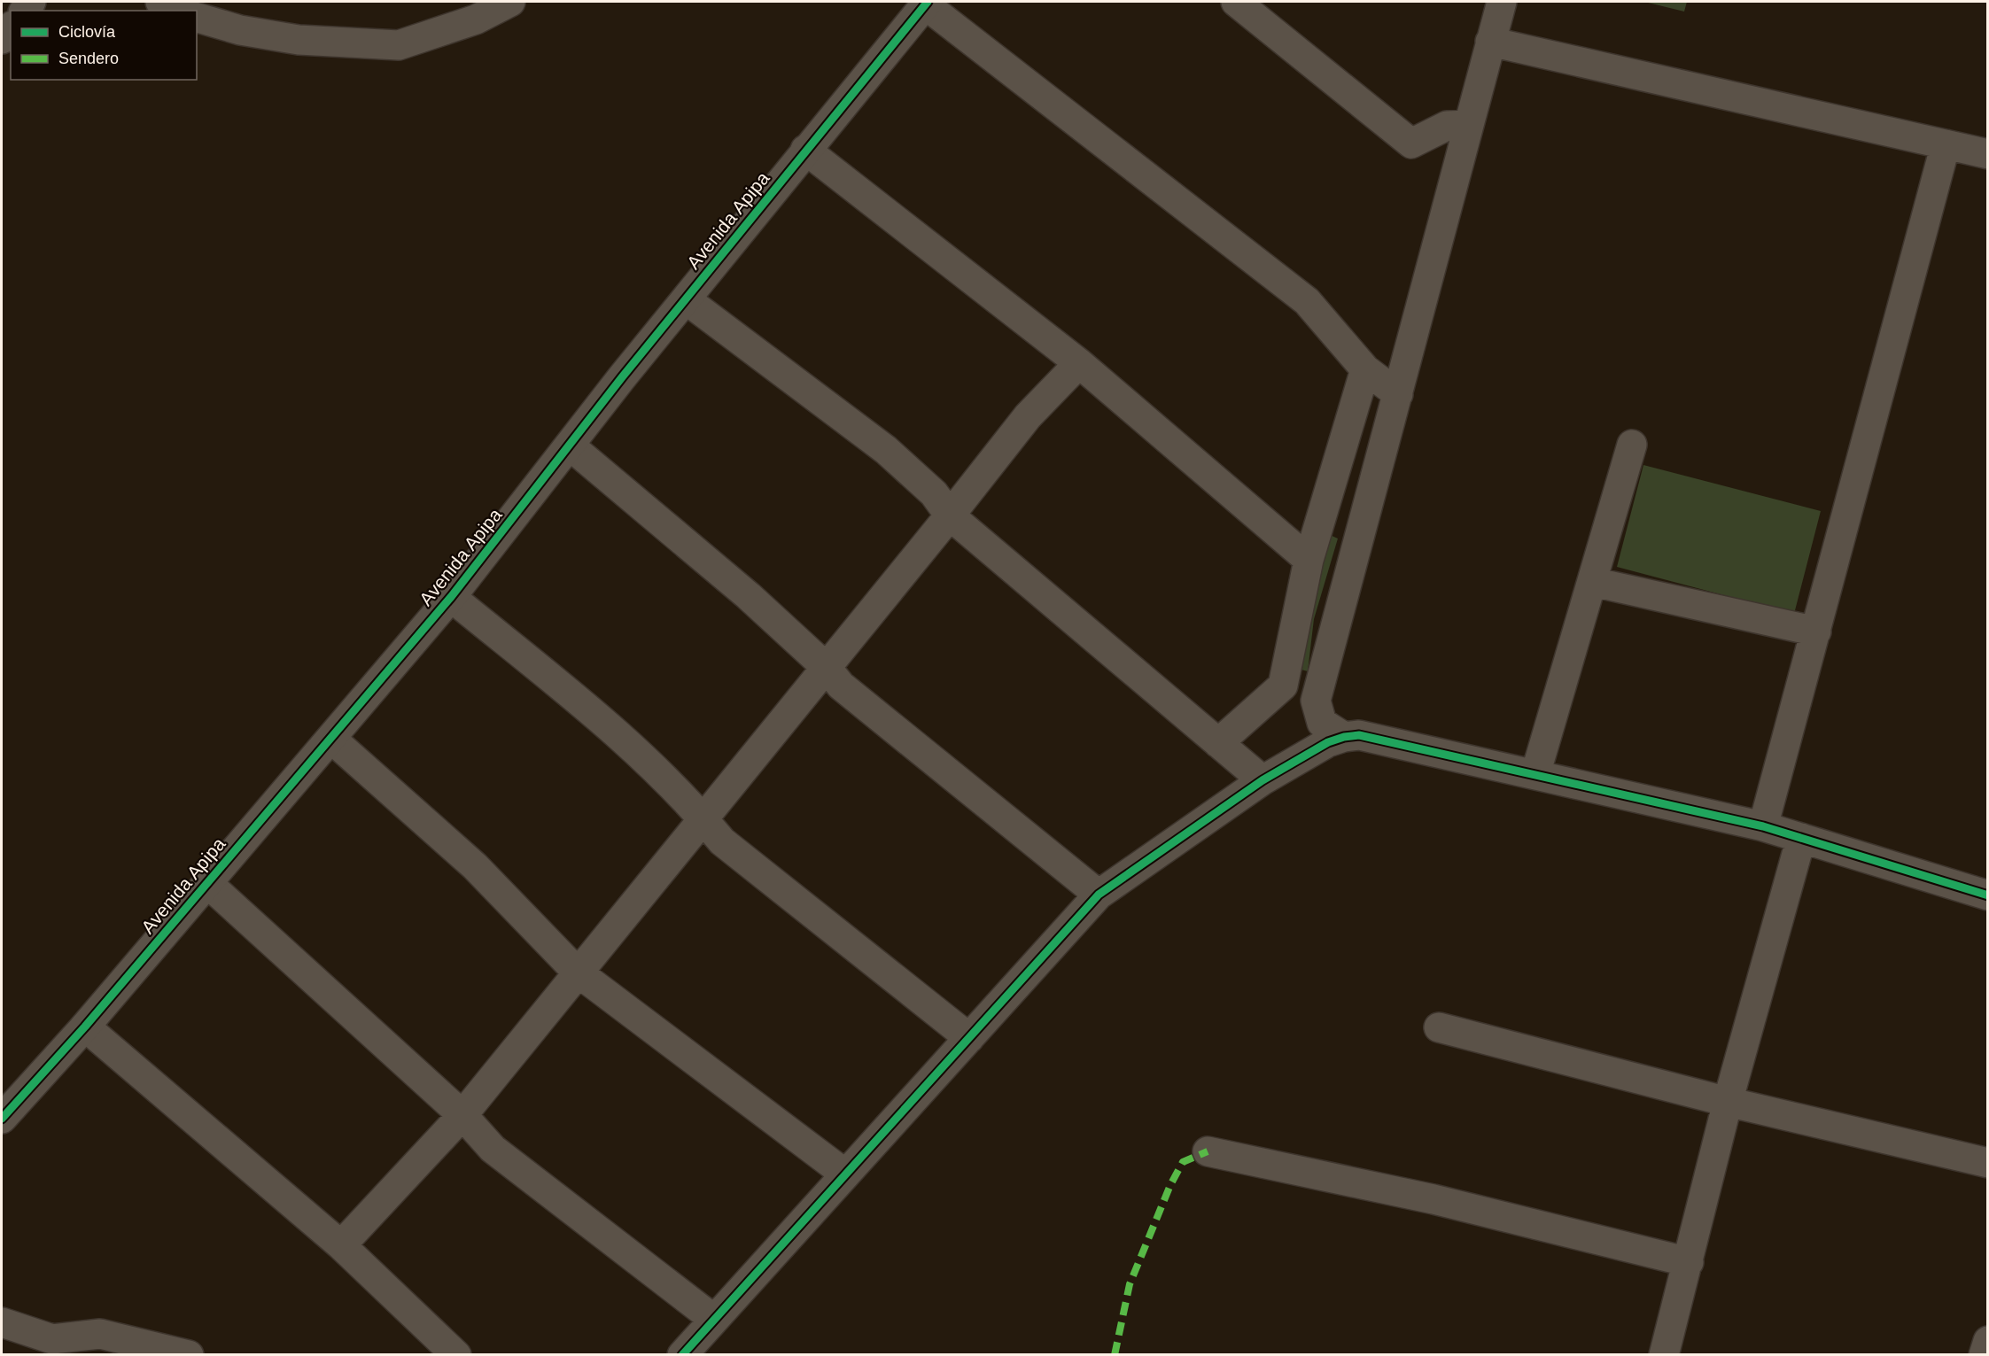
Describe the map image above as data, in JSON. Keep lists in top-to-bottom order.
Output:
{
  "streets": {
    "street": ["Avenida Apipa"]
  },
  "legend": ["Ciclovía", "Sendero"]
}
